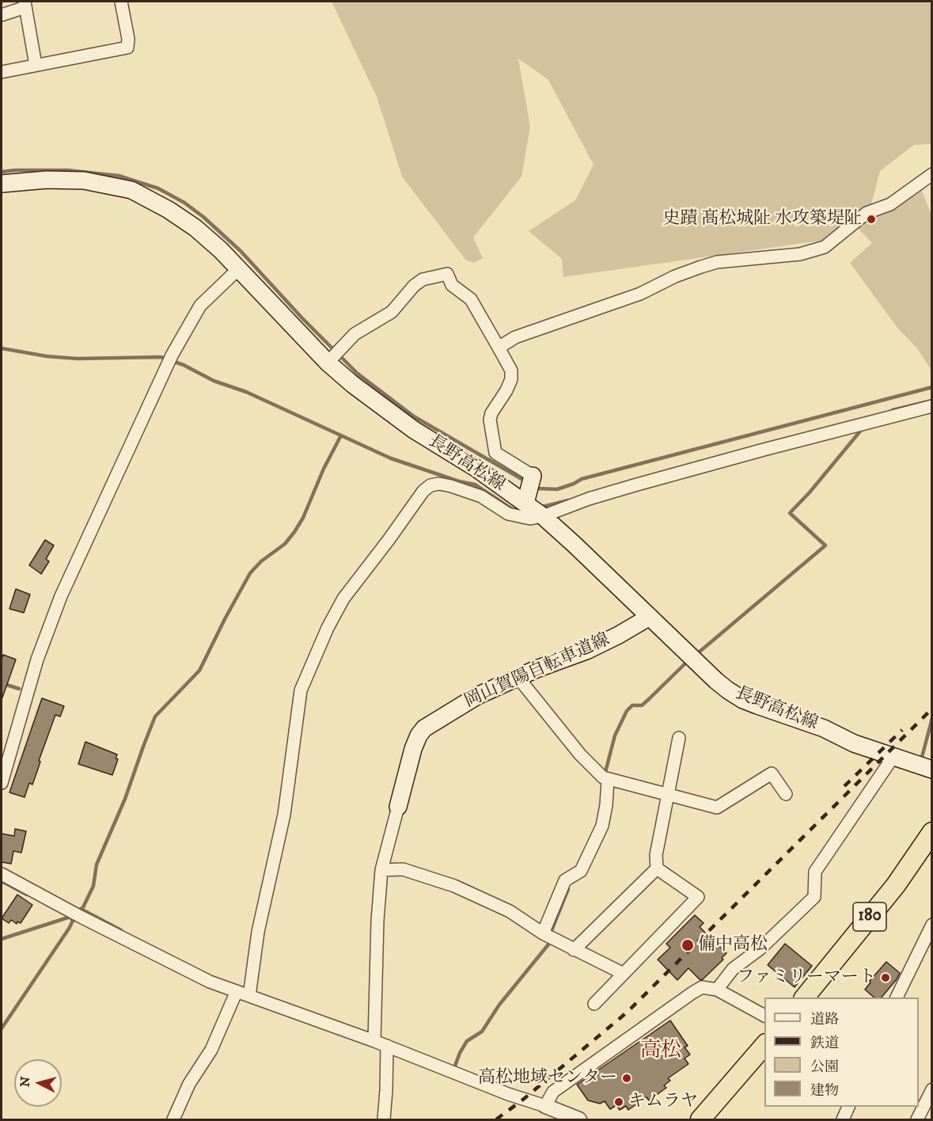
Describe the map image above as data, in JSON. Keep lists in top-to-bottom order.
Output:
{
  "streets": {
    "highway": ["180"],
    "main road": ["長野高松線", "岡山賀陽自転車道線"]
  },
  "crossings": [
    ["長野高松線", "岡山賀陽自転車道線"]
  ],
  "districts": ["高松"],
  "places": [
    "史蹟 髙松城阯 水攻築堤阯",
    "備中高松",
    "ファミリーマート",
    "高松地域センター",
    "キムラヤ"
  ],
  "legend": [
    "道路",
    "鉄道",
    "公園",
    "建物"
  ],
  "north": "left"
}
